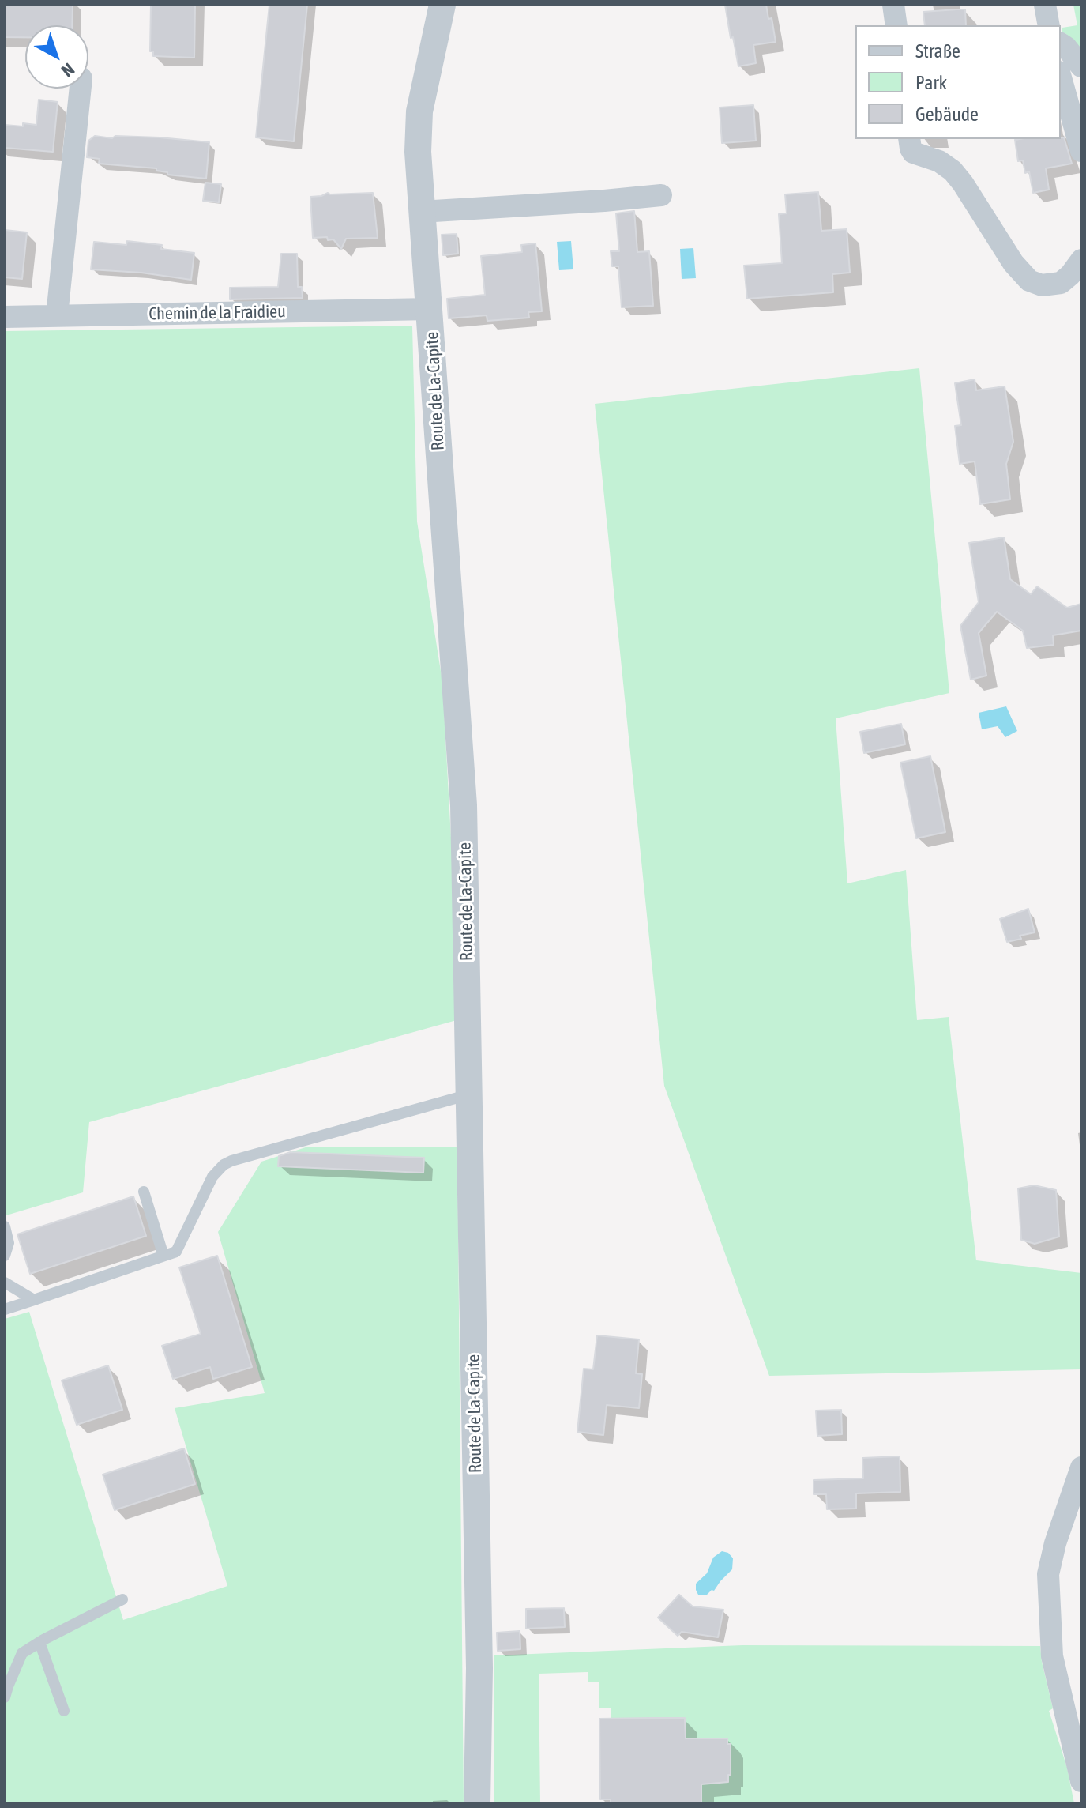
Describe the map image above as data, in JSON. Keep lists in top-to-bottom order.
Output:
{
  "streets": {
    "street": ["Chemin de la Fraidieu", "Route de La-Capite"]
  },
  "crossings": [
    ["Chemin de la Fraidieu", "Route de La-Capite"]
  ],
  "legend": ["Straße", "Park", "Gebäude"],
  "north": "bottom right"
}
